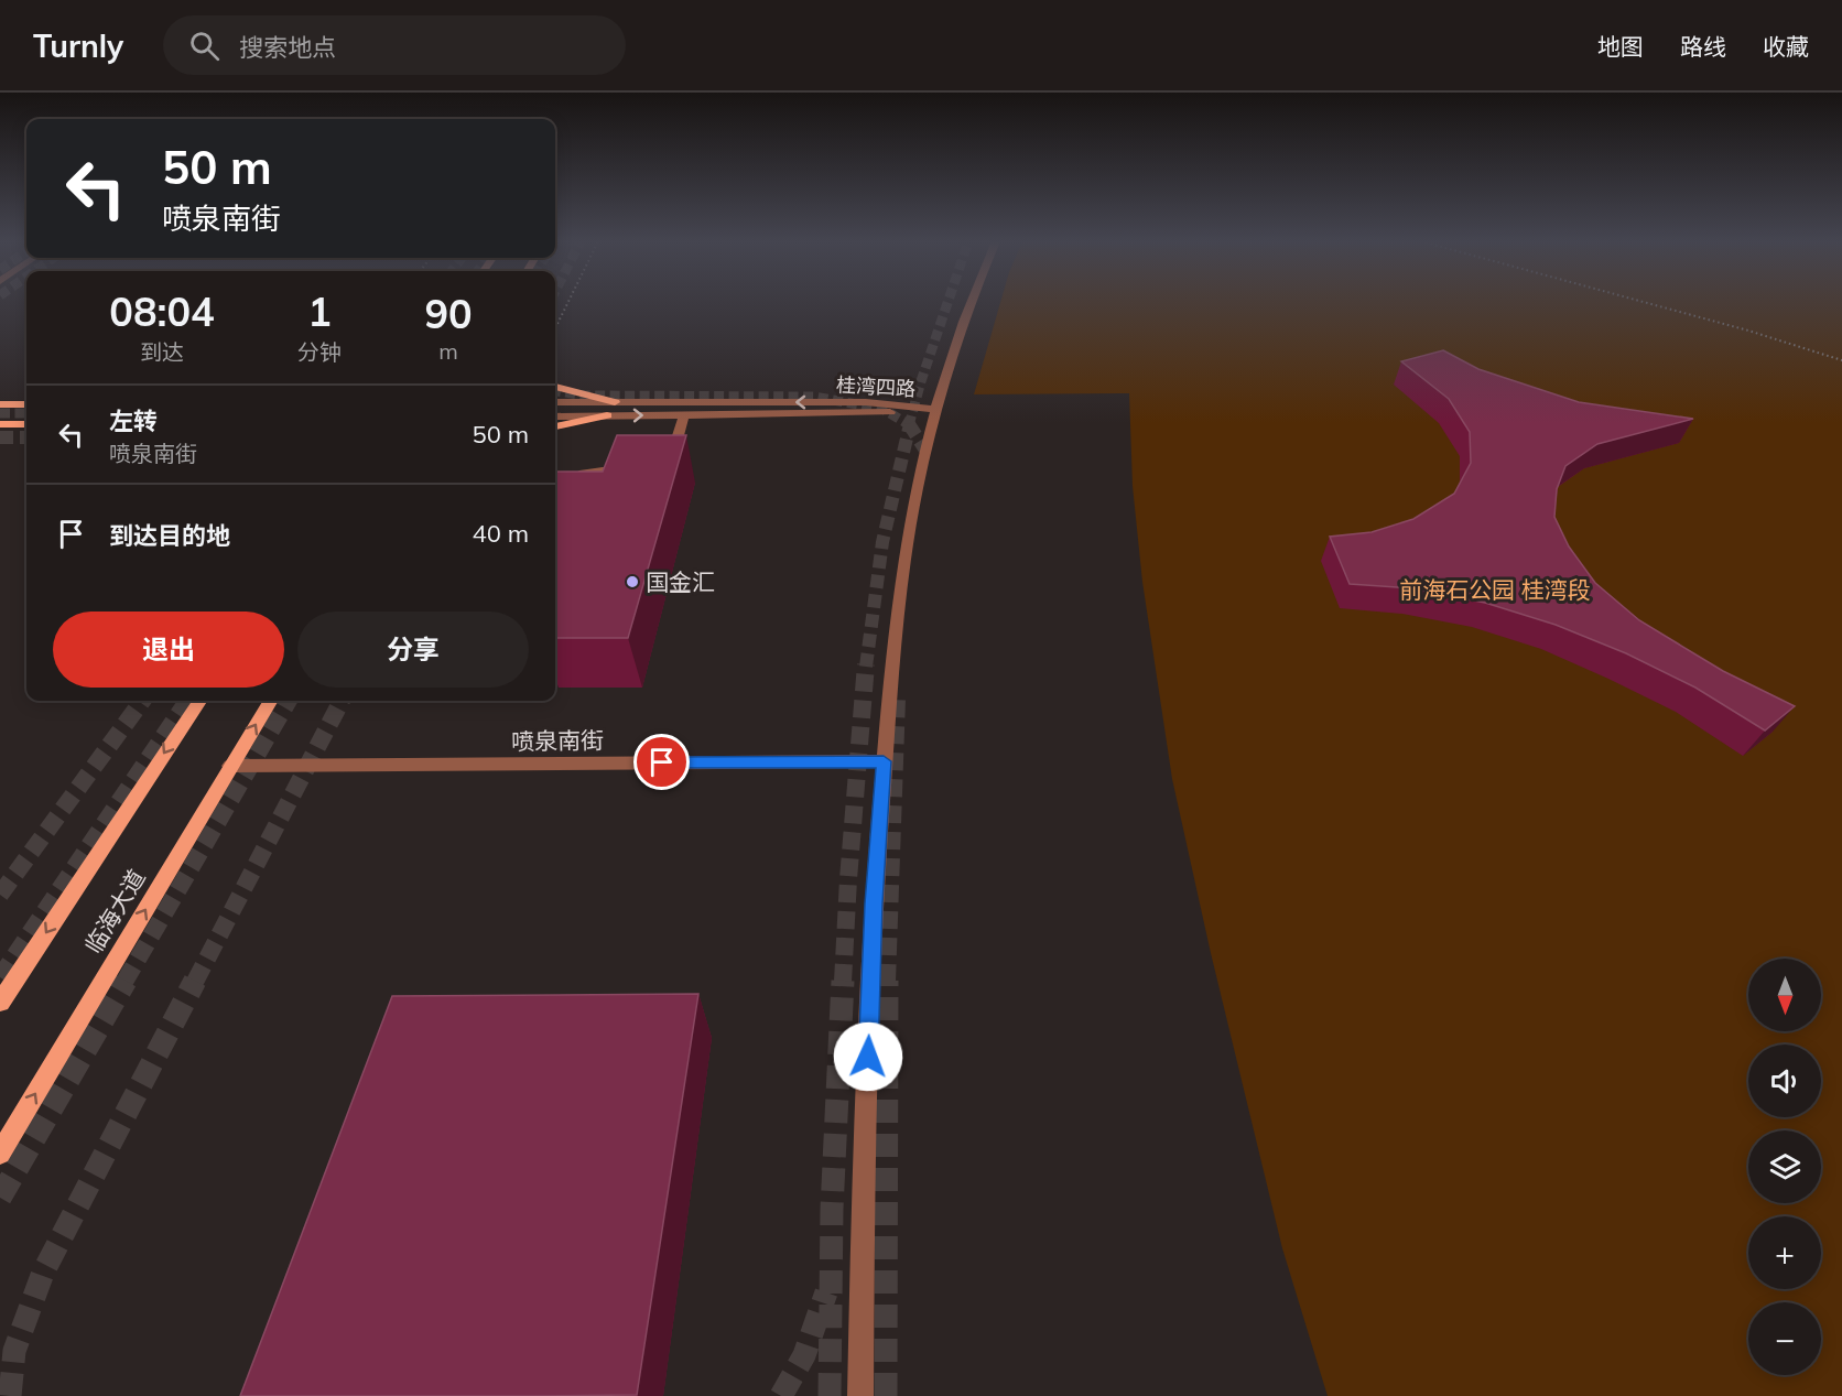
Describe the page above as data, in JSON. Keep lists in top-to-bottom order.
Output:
{
  "streets": {
    "main road": ["临海大道"],
    "street": ["桂湾四路", "喷泉南街"]
  },
  "crossings": [
    ["喷泉南街", "临海大道"]
  ],
  "parks": ["前海石公园 桂湾段"],
  "places": ["国金汇"],
  "north": "bottom",
  "page": {
    "header": "Turnly",
    "search": "搜索地点",
    "nav": ["地图", "路线", "收藏"],
    "turn": ["50 m", "喷泉南街"],
    "eta": [
      "08:04",
      "到达",
      "1",
      "分钟",
      "90",
      "m"
    ],
    "list": [
      {
        "name": "左转",
        "note": "喷泉南街",
        "value": "50 m"
      },
      {
        "name": "到达目的地",
        "value": "40 m"
      }
    ],
    "buttons": ["退出", "分享"],
    "map_buttons": ["+", "−"]
  }
}
